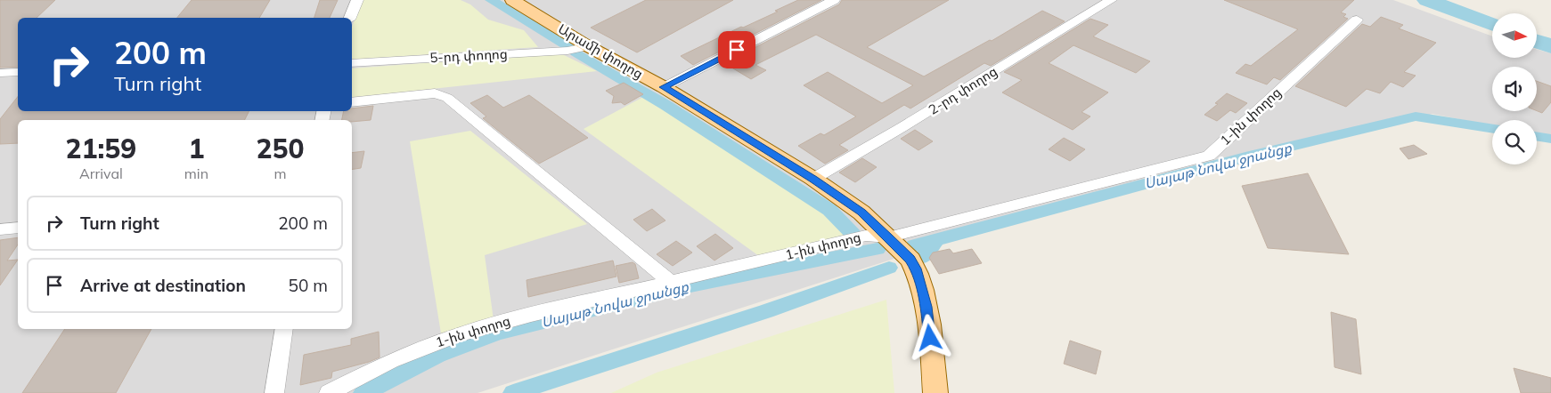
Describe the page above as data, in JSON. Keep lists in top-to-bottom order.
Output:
{
  "streets": {
    "main road": ["Արամի փողոց"],
    "street": ["5-րդ փողոց", "2-րդ փողոց", "1-ին փողոց"]
  },
  "crossings": [
    ["Արամի փողոց", "5-րդ փողոց"],
    ["Արամի փողոց", "2-րդ փողոց"],
    ["Արամի փողոց", "1-ին փողոց"]
  ],
  "water": ["Սայաթ Նովա ջրանցք"],
  "north": "right",
  "page": {
    "turn": ["200 m", "Turn right"],
    "eta": [
      "21:59",
      "Arrival",
      "1",
      "min",
      "250",
      "m"
    ],
    "list": [
      {
        "name": "Turn right",
        "value": "200 m"
      },
      {
        "name": "Arrive at destination",
        "value": "50 m"
      }
    ]
  }
}
